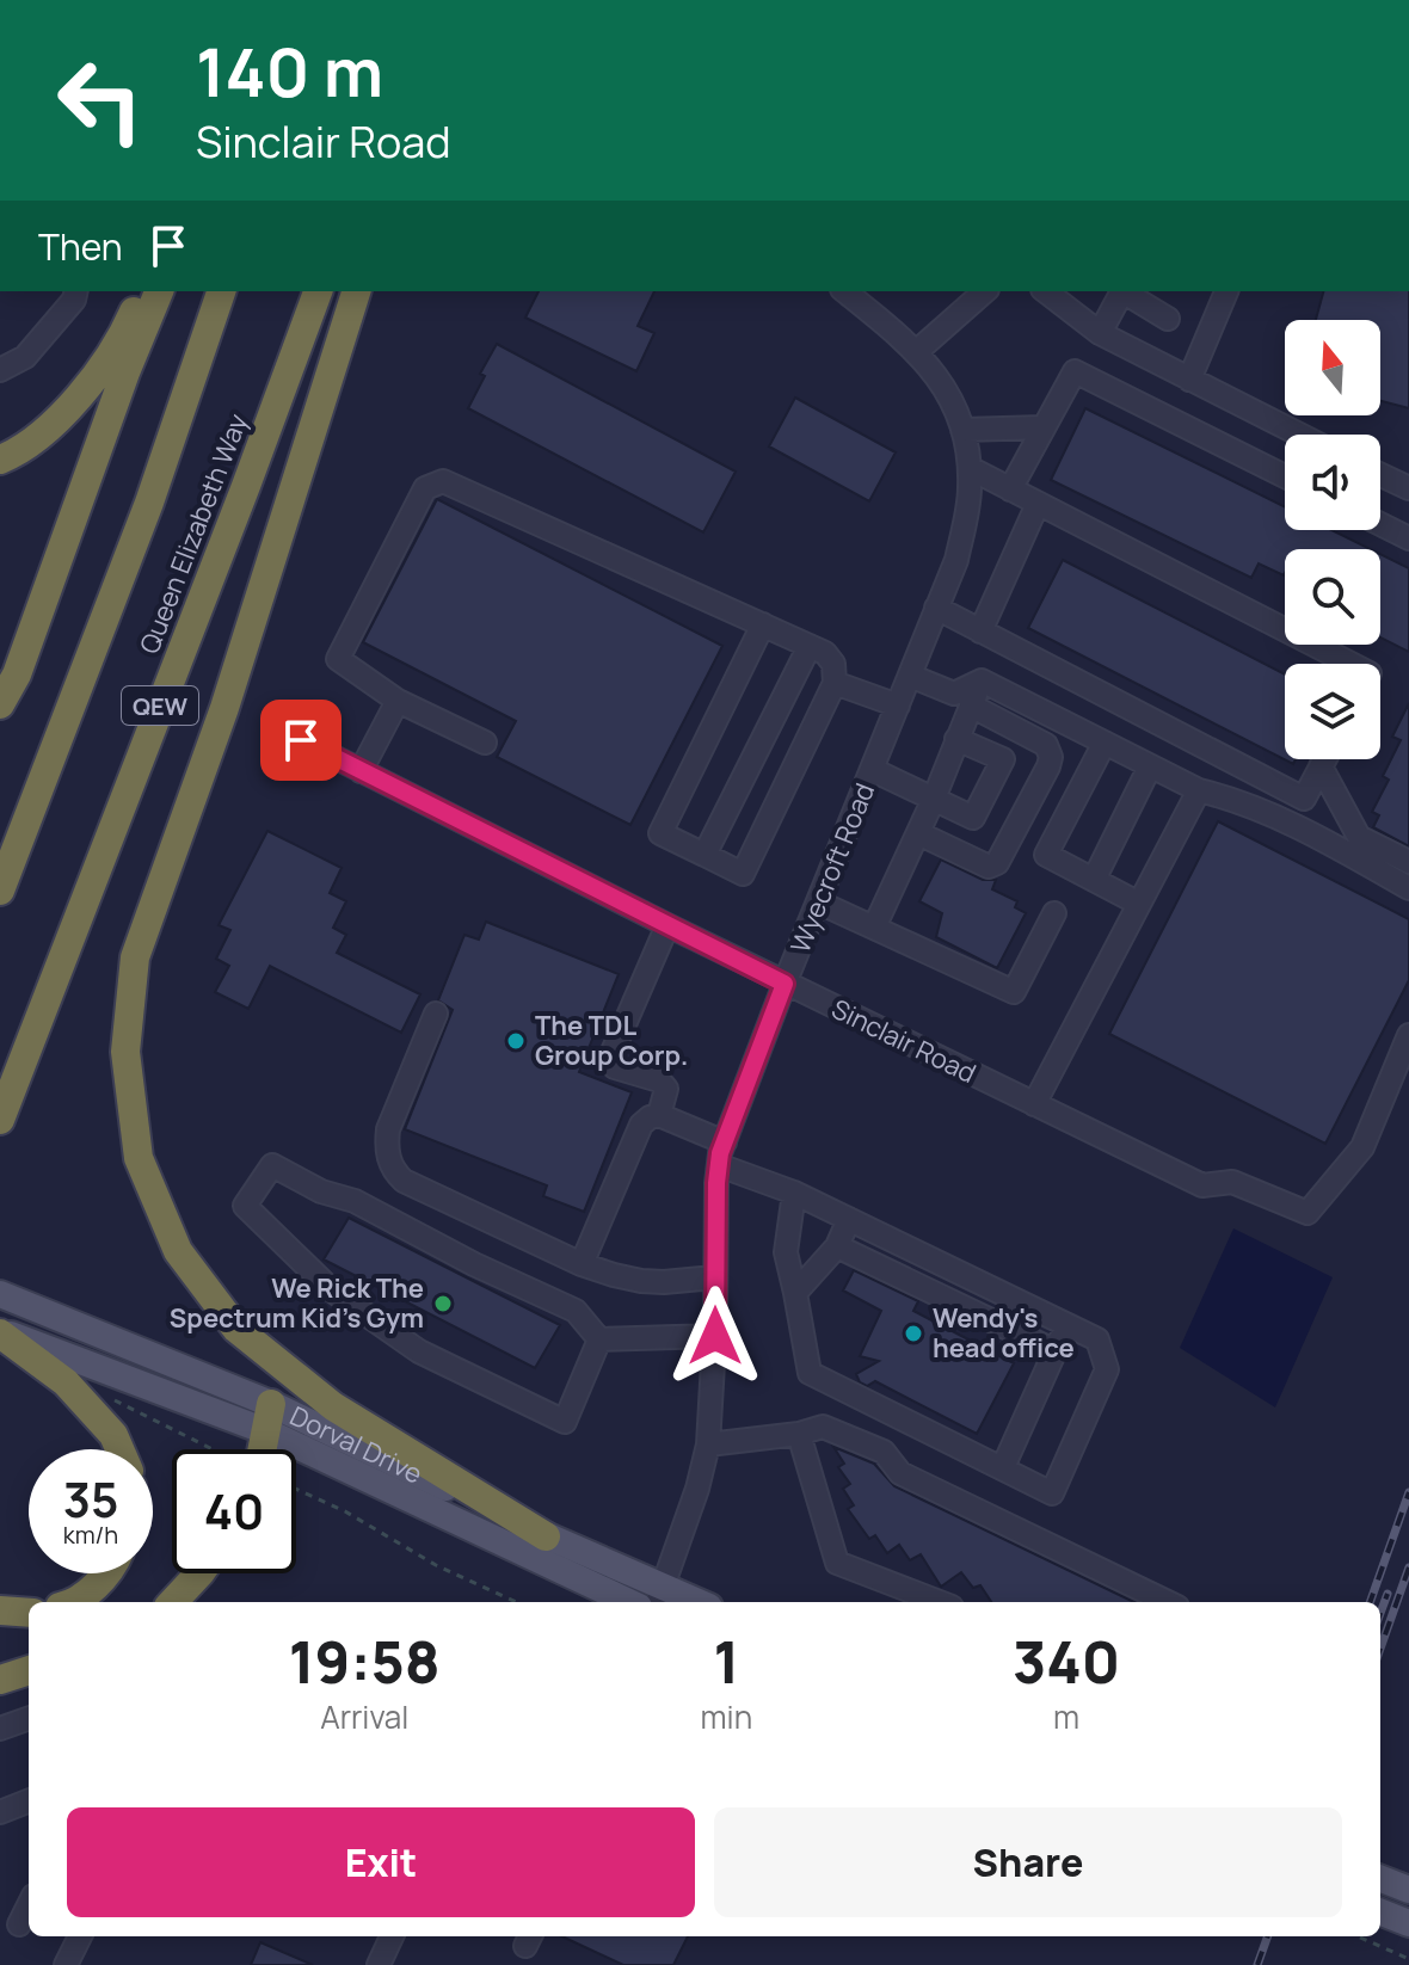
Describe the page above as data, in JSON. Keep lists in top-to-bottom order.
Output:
{
  "streets": {
    "highway": ["Queen Elizabeth Way", "QEW"],
    "main road": ["Dorval Drive"],
    "street": ["Wyecroft Road", "Sinclair Road"]
  },
  "crossings": [
    ["Wyecroft Road", "Sinclair Road"],
    ["Wyecroft Road", "Dorval Drive"]
  ],
  "places": ["The TDL Group Corp.", "We Rick The Spectrum Kid's Gym", "Wendy's head office"],
  "north": "top",
  "page": {
    "turn": ["140 m", "Sinclair Road"],
    "then": "Then",
    "speed": "35 km/h",
    "limit": "40",
    "eta": [
      "19:58",
      "Arrival",
      "1",
      "min",
      "340",
      "m"
    ],
    "buttons": ["Exit", "Share"]
  }
}
